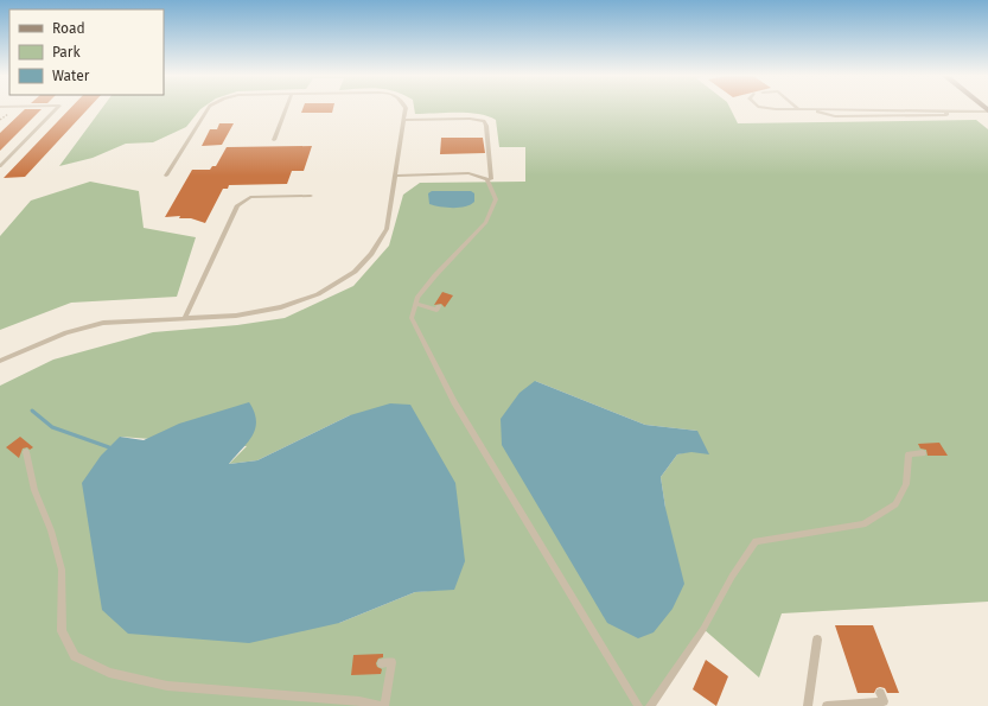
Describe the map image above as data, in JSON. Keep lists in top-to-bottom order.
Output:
{
  "legend": ["Road", "Park", "Water"]
}
